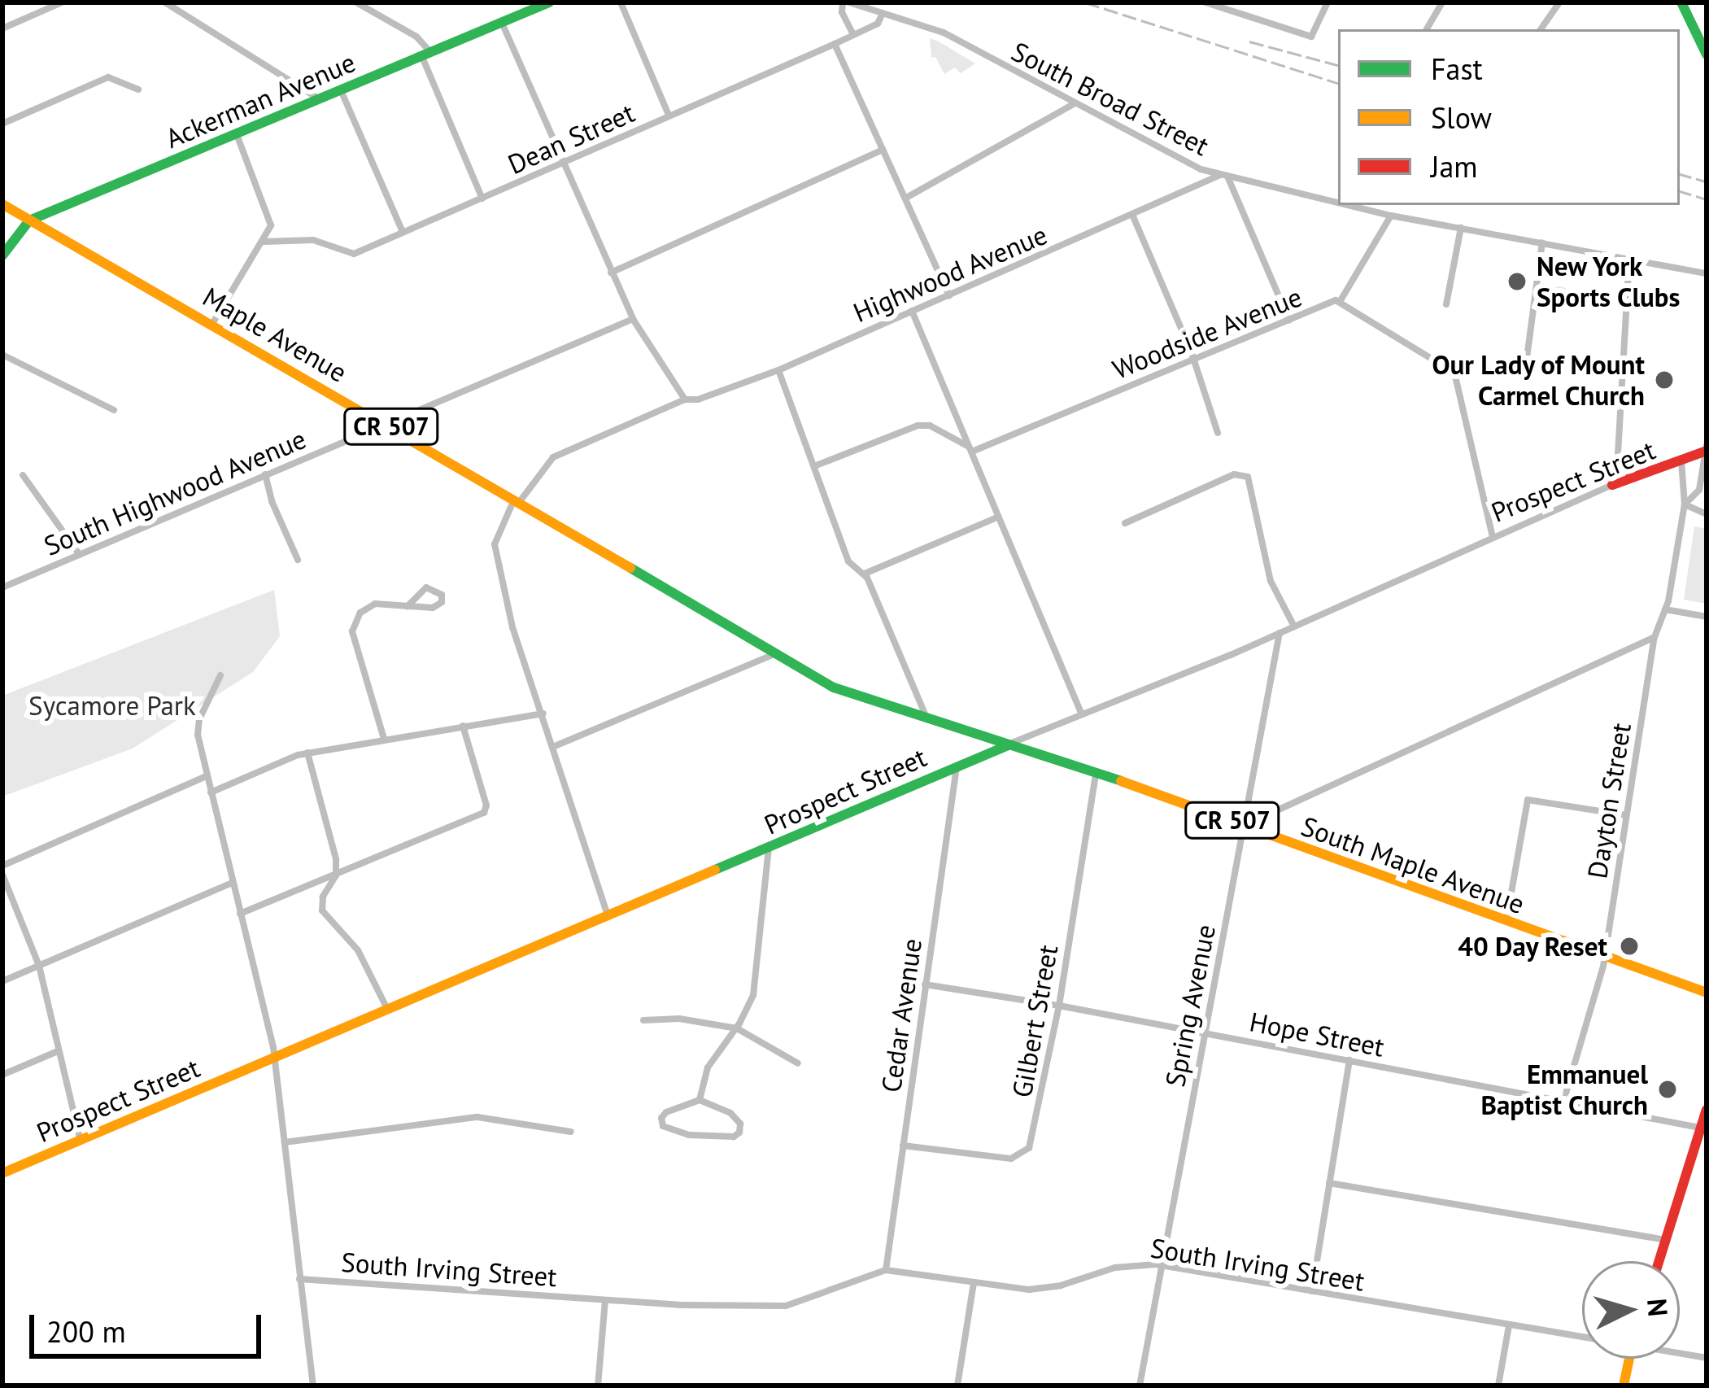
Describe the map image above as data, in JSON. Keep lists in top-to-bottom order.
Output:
{
  "streets": {
    "main road": [
      "Ackerman Avenue",
      "Maple Avenue",
      "CR 507",
      "Prospect Street",
      "South Maple Avenue"
    ],
    "street": [
      "South Broad Street",
      "Dean Street",
      "Highwood Avenue",
      "Woodside Avenue",
      "South Highwood Avenue",
      "Dayton Street",
      "Spring Avenue",
      "Cedar Avenue",
      "Gilbert Street",
      "Hope Street",
      "South Irving Street"
    ]
  },
  "crossings": [
    ["South Broad Street", "Dean Street"],
    ["South Broad Street", "Highwood Avenue"],
    ["Ackerman Avenue", "Maple Avenue"],
    ["Highwood Avenue", "Maple Avenue"],
    ["Highwood Avenue", "Prospect Street"],
    ["Woodside Avenue", "Prospect Street"],
    ["Maple Avenue", "South Highwood Avenue"],
    ["Maple Avenue", "South Maple Avenue"],
    ["Prospect Street", "Dayton Street"],
    ["Prospect Street", "South Maple Avenue"],
    ["Prospect Street", "Spring Avenue"],
    ["Prospect Street", "Cedar Avenue"],
    ["Dayton Street", "South Maple Avenue"],
    ["Dayton Street", "Hope Street"],
    ["South Maple Avenue", "Spring Avenue"],
    ["South Maple Avenue", "Gilbert Street"],
    ["Spring Avenue", "Hope Street"],
    ["Spring Avenue", "South Irving Street"],
    ["Cedar Avenue", "Gilbert Street"],
    ["Cedar Avenue", "Hope Street"],
    ["Cedar Avenue", "South Irving Street"],
    ["Gilbert Street", "Hope Street"]
  ],
  "parks": ["Sycamore Park"],
  "places": [
    "New York Sports Clubs",
    "Our Lady of Mount Carmel Church",
    "40 Day Reset",
    "Emmanuel Baptist Church"
  ],
  "legend": ["Fast", "Slow", "Jam"],
  "scale_bar": "200 m",
  "north": "right"
}
